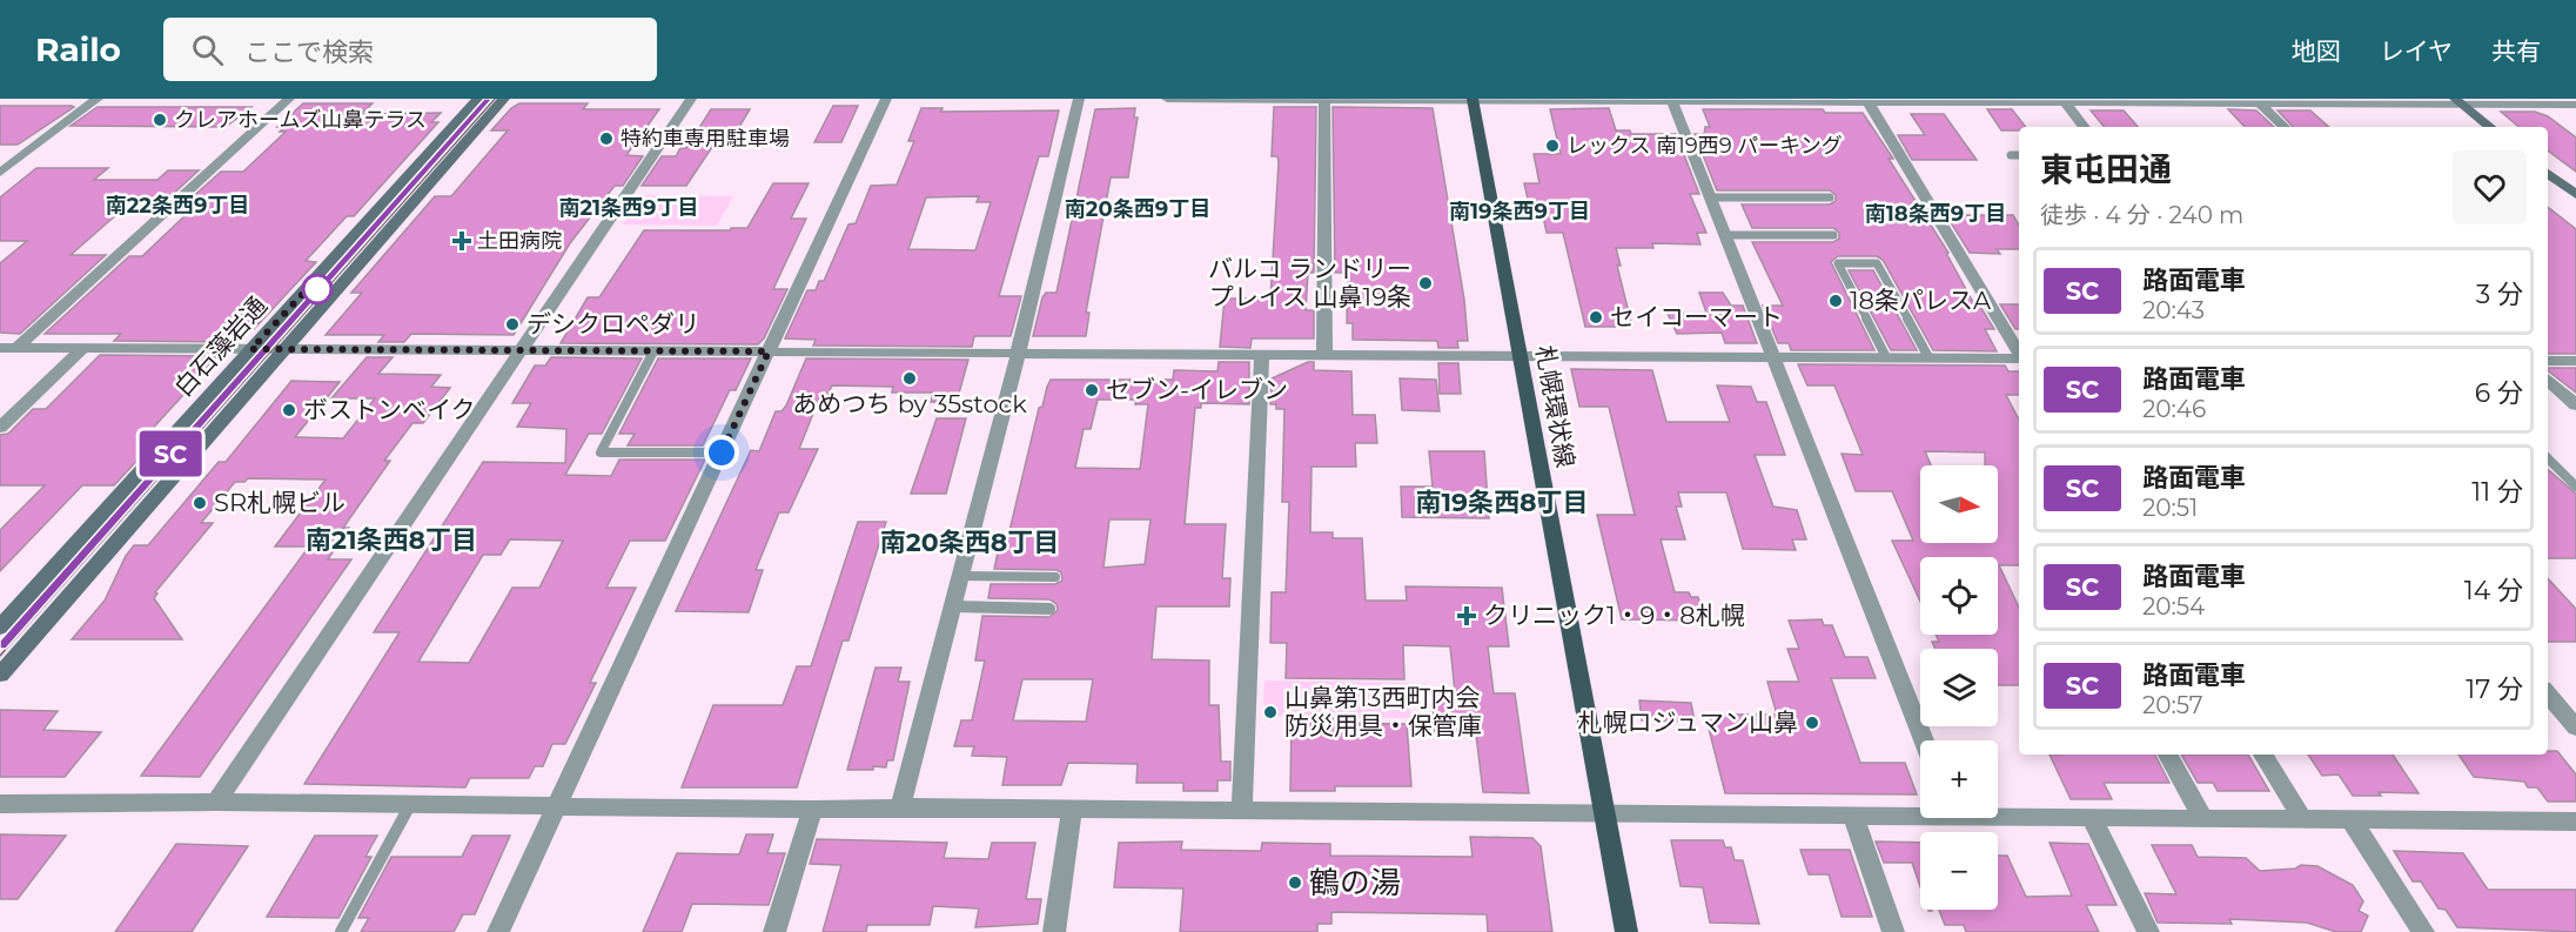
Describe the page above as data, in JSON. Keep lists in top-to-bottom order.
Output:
{
  "streets": {
    "main road": ["白石藻岩通", "札幌環状線"]
  },
  "districts": [
    "南22条西9丁目",
    "南21条西9丁目",
    "南20条西9丁目",
    "南19条西9丁目",
    "南18条西9丁目",
    "南19条西8丁目",
    "南21条西8丁目",
    "南20条西8丁目"
  ],
  "places": {
    "other": [
      "クレアホームズ山鼻テラス",
      "特約車専用駐車場",
      "レックス 南19西9 パーキング",
      "バルコ ランドリー プレイス 山鼻19条",
      "18条パレスA",
      "セイコーマート",
      "デシクロペダリ",
      "あめつち by 35stock",
      "セブン-イレブン",
      "ボストンベイク",
      "SR札幌ビル",
      "山鼻第13西町内会 防災用具・保管庫",
      "札幌ロジュマン山鼻",
      "鶴の湯"
    ],
    "health": ["土田病院", "クリニック1・9・8札幌"]
  },
  "lines": ["tram line SC"],
  "north": "right",
  "page": {
    "header": "Railo",
    "search": "ここで検索",
    "nav": ["地図", "レイヤ", "共有"],
    "on_map": "SC",
    "heading": ["東屯田通", "徒歩 · 4 分 · 240 m"],
    "list": [
      {
        "mark": "SC",
        "name": "路面電車",
        "note": "20:43",
        "value": "3 分"
      },
      {
        "mark": "SC",
        "name": "路面電車",
        "note": "20:46",
        "value": "6 分"
      },
      {
        "mark": "SC",
        "name": "路面電車",
        "note": "20:51",
        "value": "11 分"
      },
      {
        "mark": "SC",
        "name": "路面電車",
        "note": "20:54",
        "value": "14 分"
      },
      {
        "mark": "SC",
        "name": "路面電車",
        "note": "20:57",
        "value": "17 分"
      }
    ],
    "map_buttons": ["+", "−"]
  }
}
